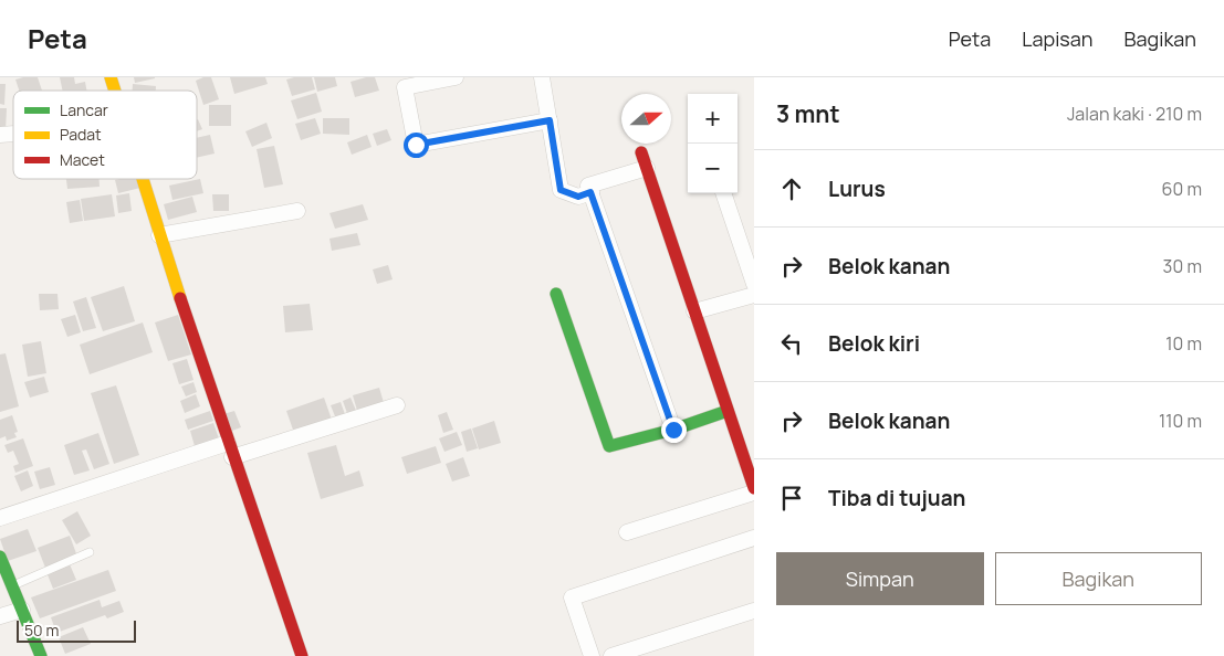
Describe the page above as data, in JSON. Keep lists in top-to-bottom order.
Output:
{
  "legend": ["Lancar", "Padat", "Macet"],
  "scale_bar": "50 m",
  "north": "right",
  "page": {
    "header": "Peta",
    "nav": ["Peta", "Lapisan", "Bagikan"],
    "heading": ["3 mnt", "Jalan kaki · 210 m"],
    "map_buttons": ["+", "−"],
    "list": [
      ["Lurus", "60 m"],
      ["Belok kanan", "30 m"],
      ["Belok kiri", "10 m"],
      ["Belok kanan", "110 m"],
      "Tiba di tujuan"
    ],
    "buttons": ["Simpan", "Bagikan"],
    "scale": "50 m"
  }
}
